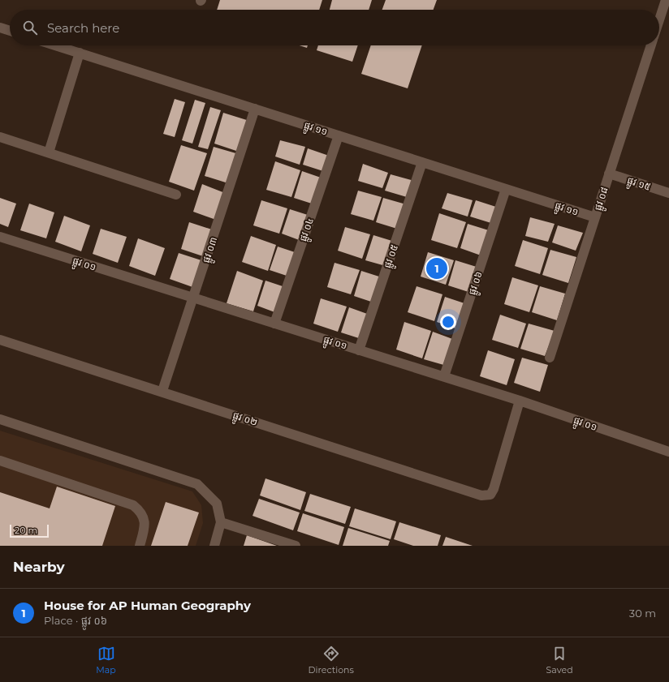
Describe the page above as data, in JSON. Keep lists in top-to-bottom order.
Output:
{
  "streets": {
    "street": [
      "ផ្លូវ ១១",
      "ផ្លូវ ១៥",
      "ផ្លូវ ០៨",
      "ផ្លូវ ០៤",
      "ផ្លូវ ០៣",
      "ផ្លូវ ០៥",
      "ផ្លូវ ០១",
      "ផ្លូវ ០៦",
      "ផ្លូវ ០២"
    ]
  },
  "crossings": [
    ["ផ្លូវ ១១", "ផ្លូវ ០៨"],
    ["ផ្លូវ ១១", "ផ្លូវ ០៤"],
    ["ផ្លូវ ១១", "ផ្លូវ ០៣"],
    ["ផ្លូវ ១១", "ផ្លូវ ០៥"],
    ["ផ្លូវ ១១", "ផ្លូវ ០៦"],
    ["ផ្លូវ ១៥", "ផ្លូវ ០៨"],
    ["ផ្លូវ ០៤", "ផ្លូវ ០១"],
    ["ផ្លូវ ០៣", "ផ្លូវ ០១"],
    ["ផ្លូវ ០៣", "ផ្លូវ ០២"],
    ["ផ្លូវ ០៥", "ផ្លូវ ០១"],
    ["ផ្លូវ ០១", "ផ្លូវ ០៦"],
    ["ផ្លូវ ០១", "ផ្លូវ ០២"]
  ],
  "scale_bar": "20 m",
  "page": {
    "search": "Search here",
    "pins": "1",
    "scale": "20 m",
    "heading": "Nearby",
    "list": [
      {
        "mark": "1",
        "name": "House for AP Human Geography",
        "note": "Place · ផ្លូវ ០៦",
        "value": "30 m"
      }
    ],
    "nav": ["Map", "Directions", "Saved"]
  }
}
